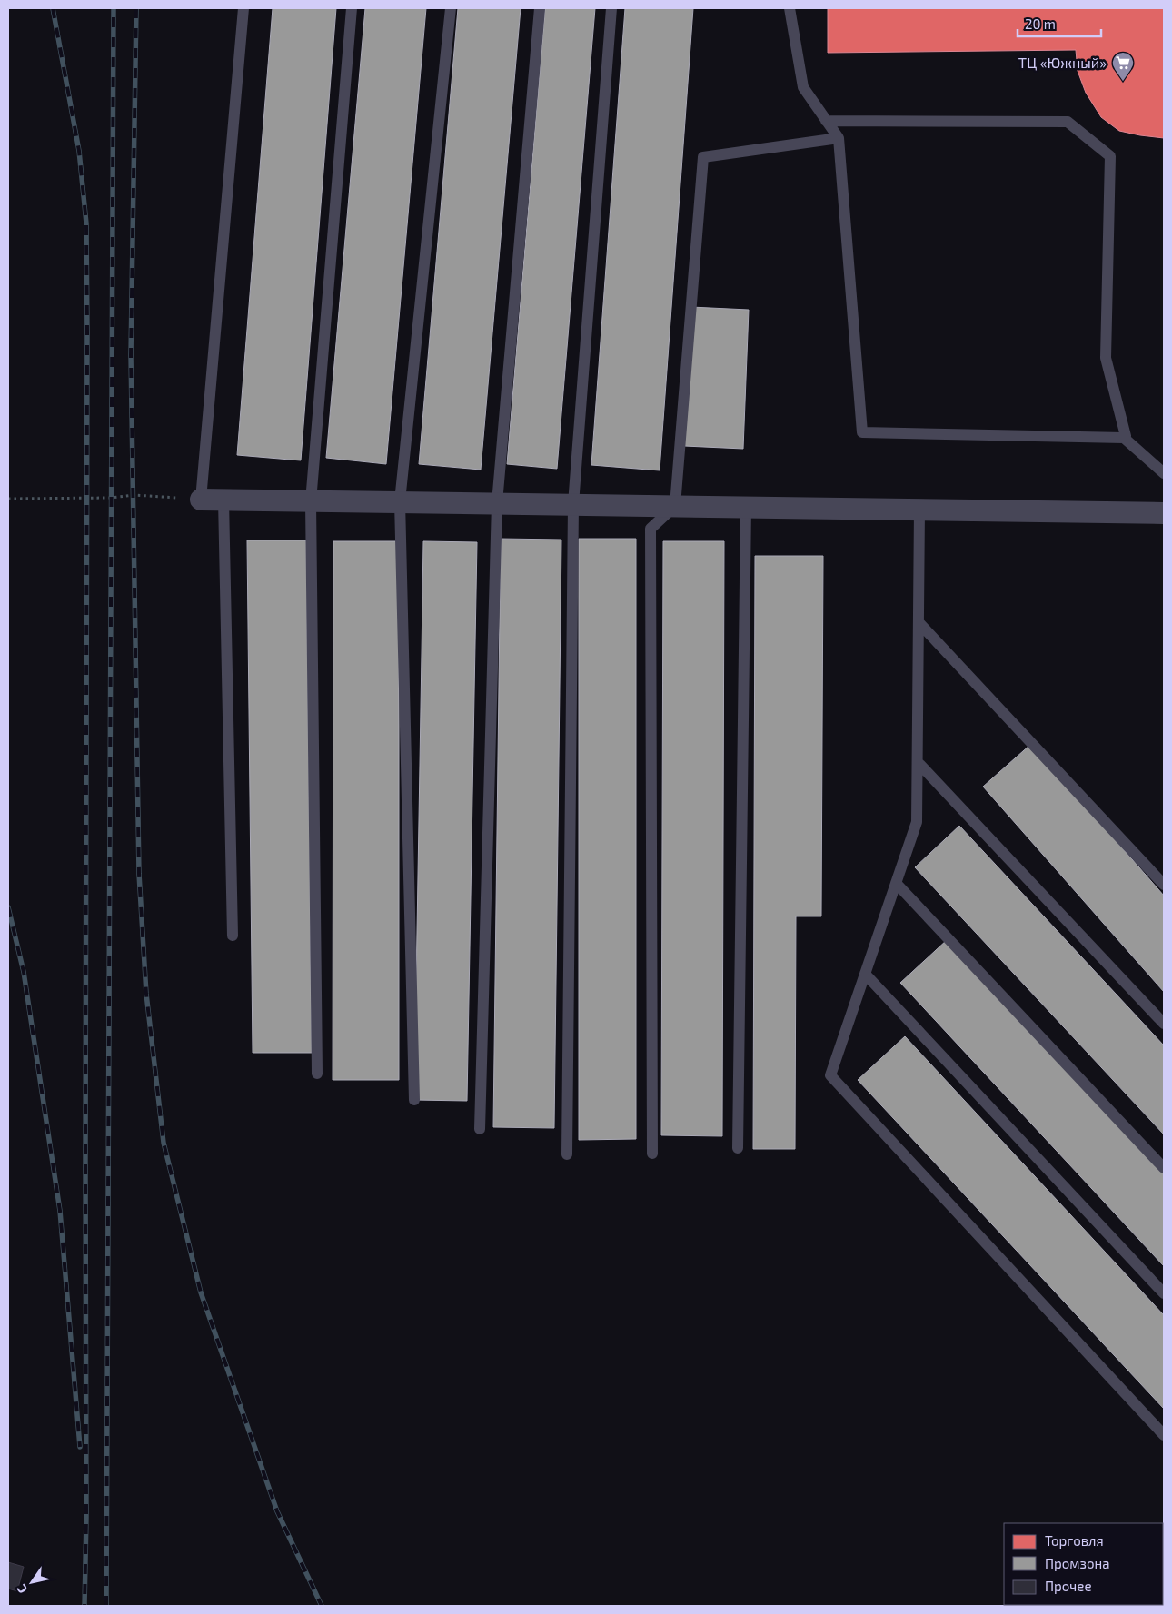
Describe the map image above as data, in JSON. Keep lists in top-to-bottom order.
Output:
{
  "places": {
    "supermarket": ["ТЦ «Южный»"]
  },
  "legend": ["Торговля", "Промзона", "Прочее"],
  "scale_bar": "20 m",
  "north": "bottom left"
}
